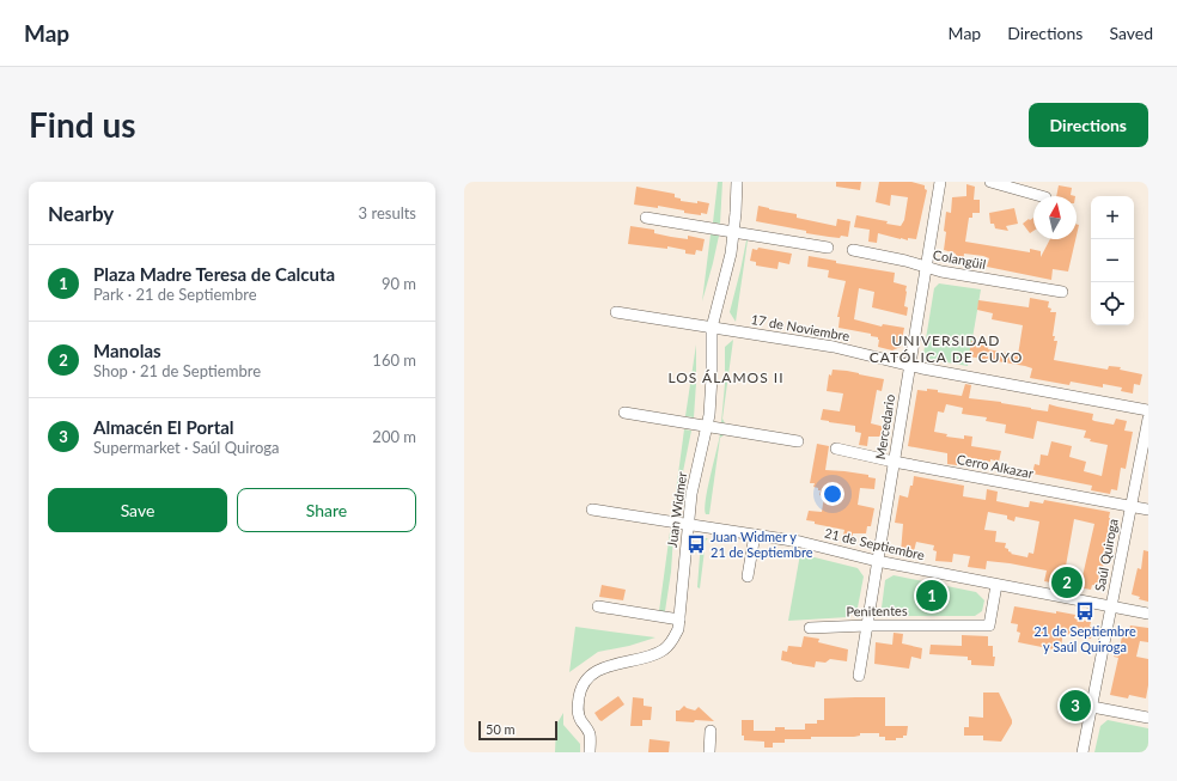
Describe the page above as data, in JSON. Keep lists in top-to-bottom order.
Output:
{
  "streets": {
    "street": [
      "Colangüil",
      "17 de Noviembre",
      "Mercedario",
      "Cerro Alkazar",
      "Juan Widmer",
      "21 de Septiembre",
      "Saúl Quiroga",
      "Penitentes"
    ]
  },
  "crossings": [
    ["Colangüil", "Mercedario"],
    ["17 de Noviembre", "Mercedario"],
    ["17 de Noviembre", "Juan Widmer"],
    ["Mercedario", "Cerro Alkazar"],
    ["Mercedario", "21 de Septiembre"],
    ["Mercedario", "Penitentes"],
    ["Cerro Alkazar", "Saúl Quiroga"],
    ["Juan Widmer", "21 de Septiembre"],
    ["21 de Septiembre", "Saúl Quiroga"],
    ["21 de Septiembre", "Penitentes"]
  ],
  "districts": ["UNIVERSIDAD CATÓLICA DE CUYO", "LOS ÁLAMOS II"],
  "places": {
    "bus stop": ["Juan Widmer y 21 de Septiembre", "21 de Septiembre y Saúl Quiroga"]
  },
  "scale_bar": "50 m",
  "north": "top",
  "page": {
    "header": "Map",
    "nav": ["Map", "Directions", "Saved"],
    "buttons": [
      "Directions",
      ["Save", "Share"]
    ],
    "title": "Find us",
    "heading": ["Nearby", "3 results"],
    "map_buttons": ["+", "−"],
    "list": [
      {
        "mark": "1",
        "name": "Plaza Madre Teresa de Calcuta",
        "note": "Park · 21 de Septiembre",
        "value": "90 m"
      },
      {
        "mark": "2",
        "name": "Manolas",
        "note": "Shop · 21 de Septiembre",
        "value": "160 m"
      },
      {
        "mark": "3",
        "name": "Almacén El Portal",
        "note": "Supermarket · Saúl Quiroga",
        "value": "200 m"
      }
    ],
    "pins": ["2", "1", "3"],
    "scale": "50 m"
  }
}
